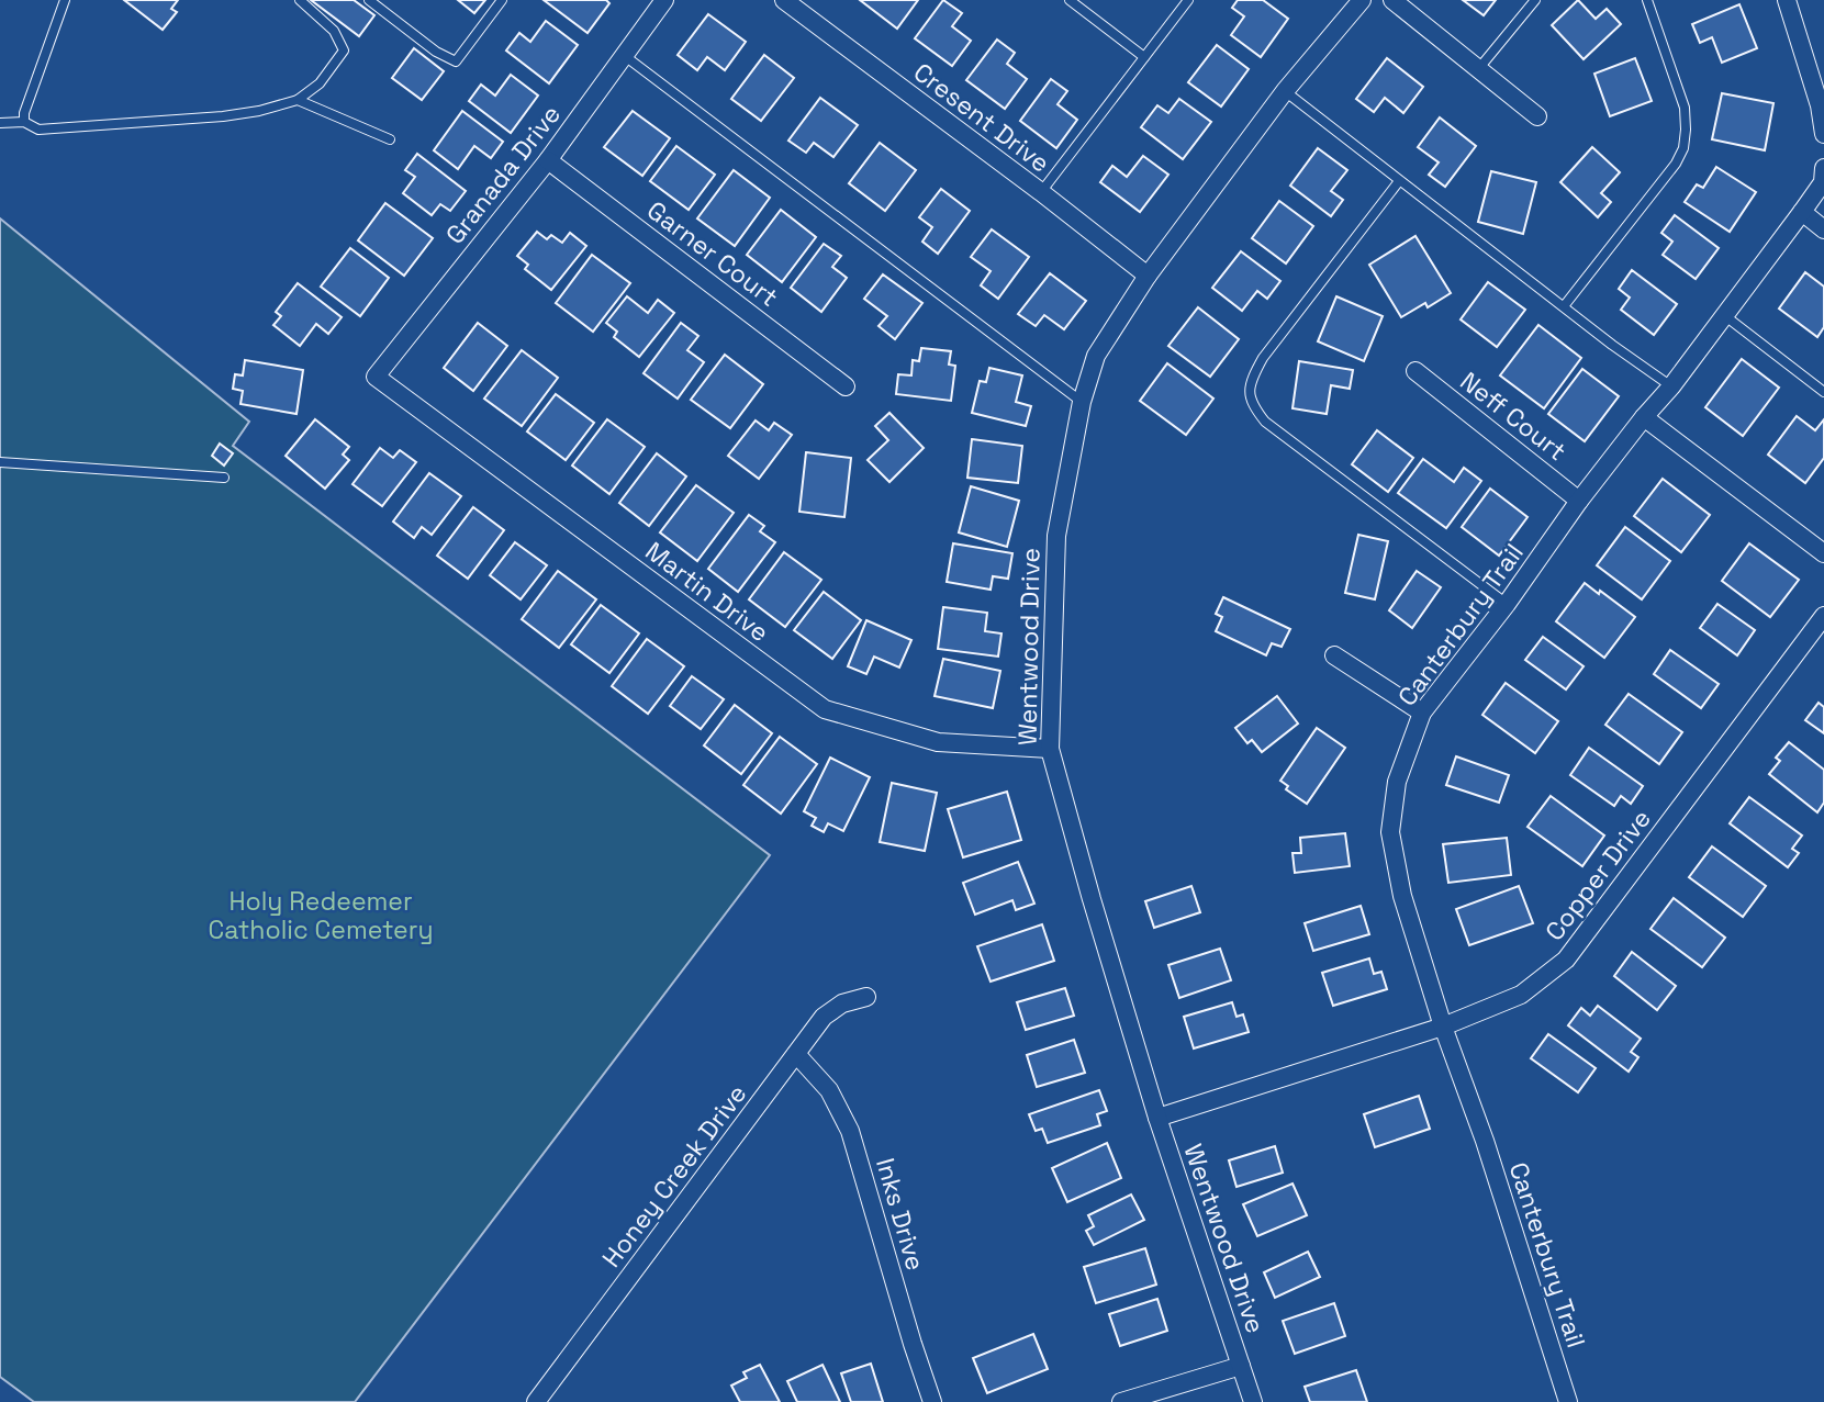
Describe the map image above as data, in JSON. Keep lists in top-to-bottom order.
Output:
{
  "streets": {
    "street": [
      "Cresent Drive",
      "Granada Drive",
      "Garner Court",
      "Neff Court",
      "Martin Drive",
      "Canterbury Trail",
      "Wentwood Drive",
      "Copper Drive",
      "Honey Creek Drive",
      "Inks Drive"
    ]
  },
  "crossings": [
    ["Cresent Drive", "Wentwood Drive"],
    ["Granada Drive", "Garner Court"],
    ["Granada Drive", "Martin Drive"],
    ["Neff Court", "Canterbury Trail"],
    ["Martin Drive", "Wentwood Drive"],
    ["Canterbury Trail", "Copper Drive"],
    ["Wentwood Drive", "Copper Drive"],
    ["Honey Creek Drive", "Inks Drive"]
  ],
  "parks": ["Holy Redeemer Catholic Cemetery"]
}
